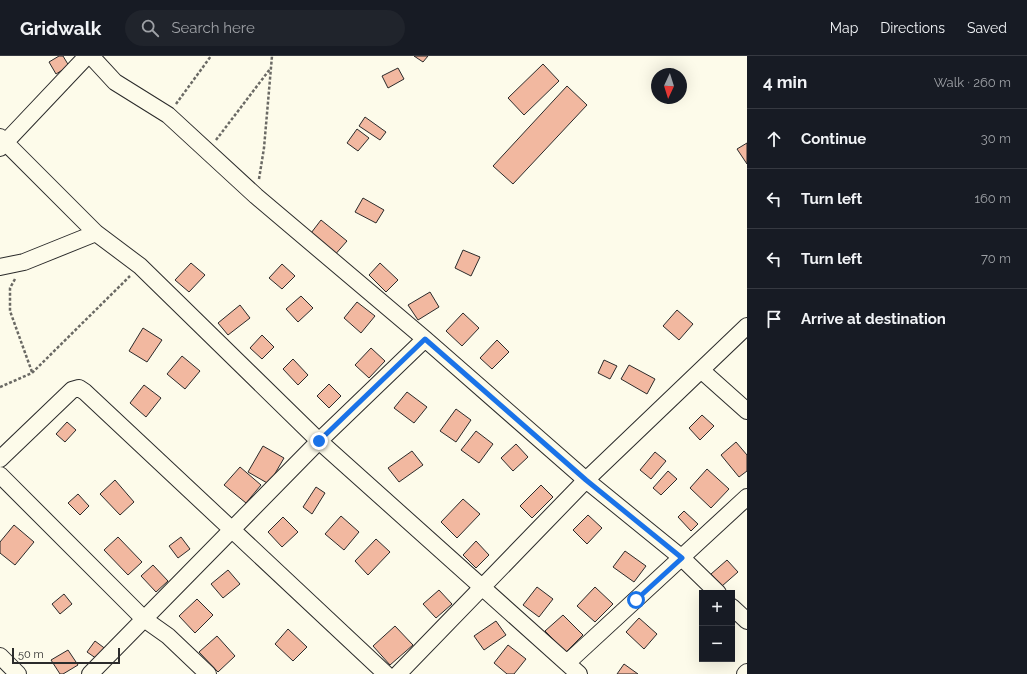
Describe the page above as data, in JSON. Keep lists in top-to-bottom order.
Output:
{
  "scale_bar": "50 m",
  "north": "bottom",
  "page": {
    "header": "Gridwalk",
    "search": "Search here",
    "nav": ["Map", "Directions", "Saved"],
    "heading": ["4 min", "Walk · 260 m"],
    "list": [
      ["Continue", "30 m"],
      ["Turn left", "160 m"],
      ["Turn left", "70 m"],
      "Arrive at destination"
    ],
    "map_buttons": ["+", "−"],
    "scale": "50 m"
  }
}
